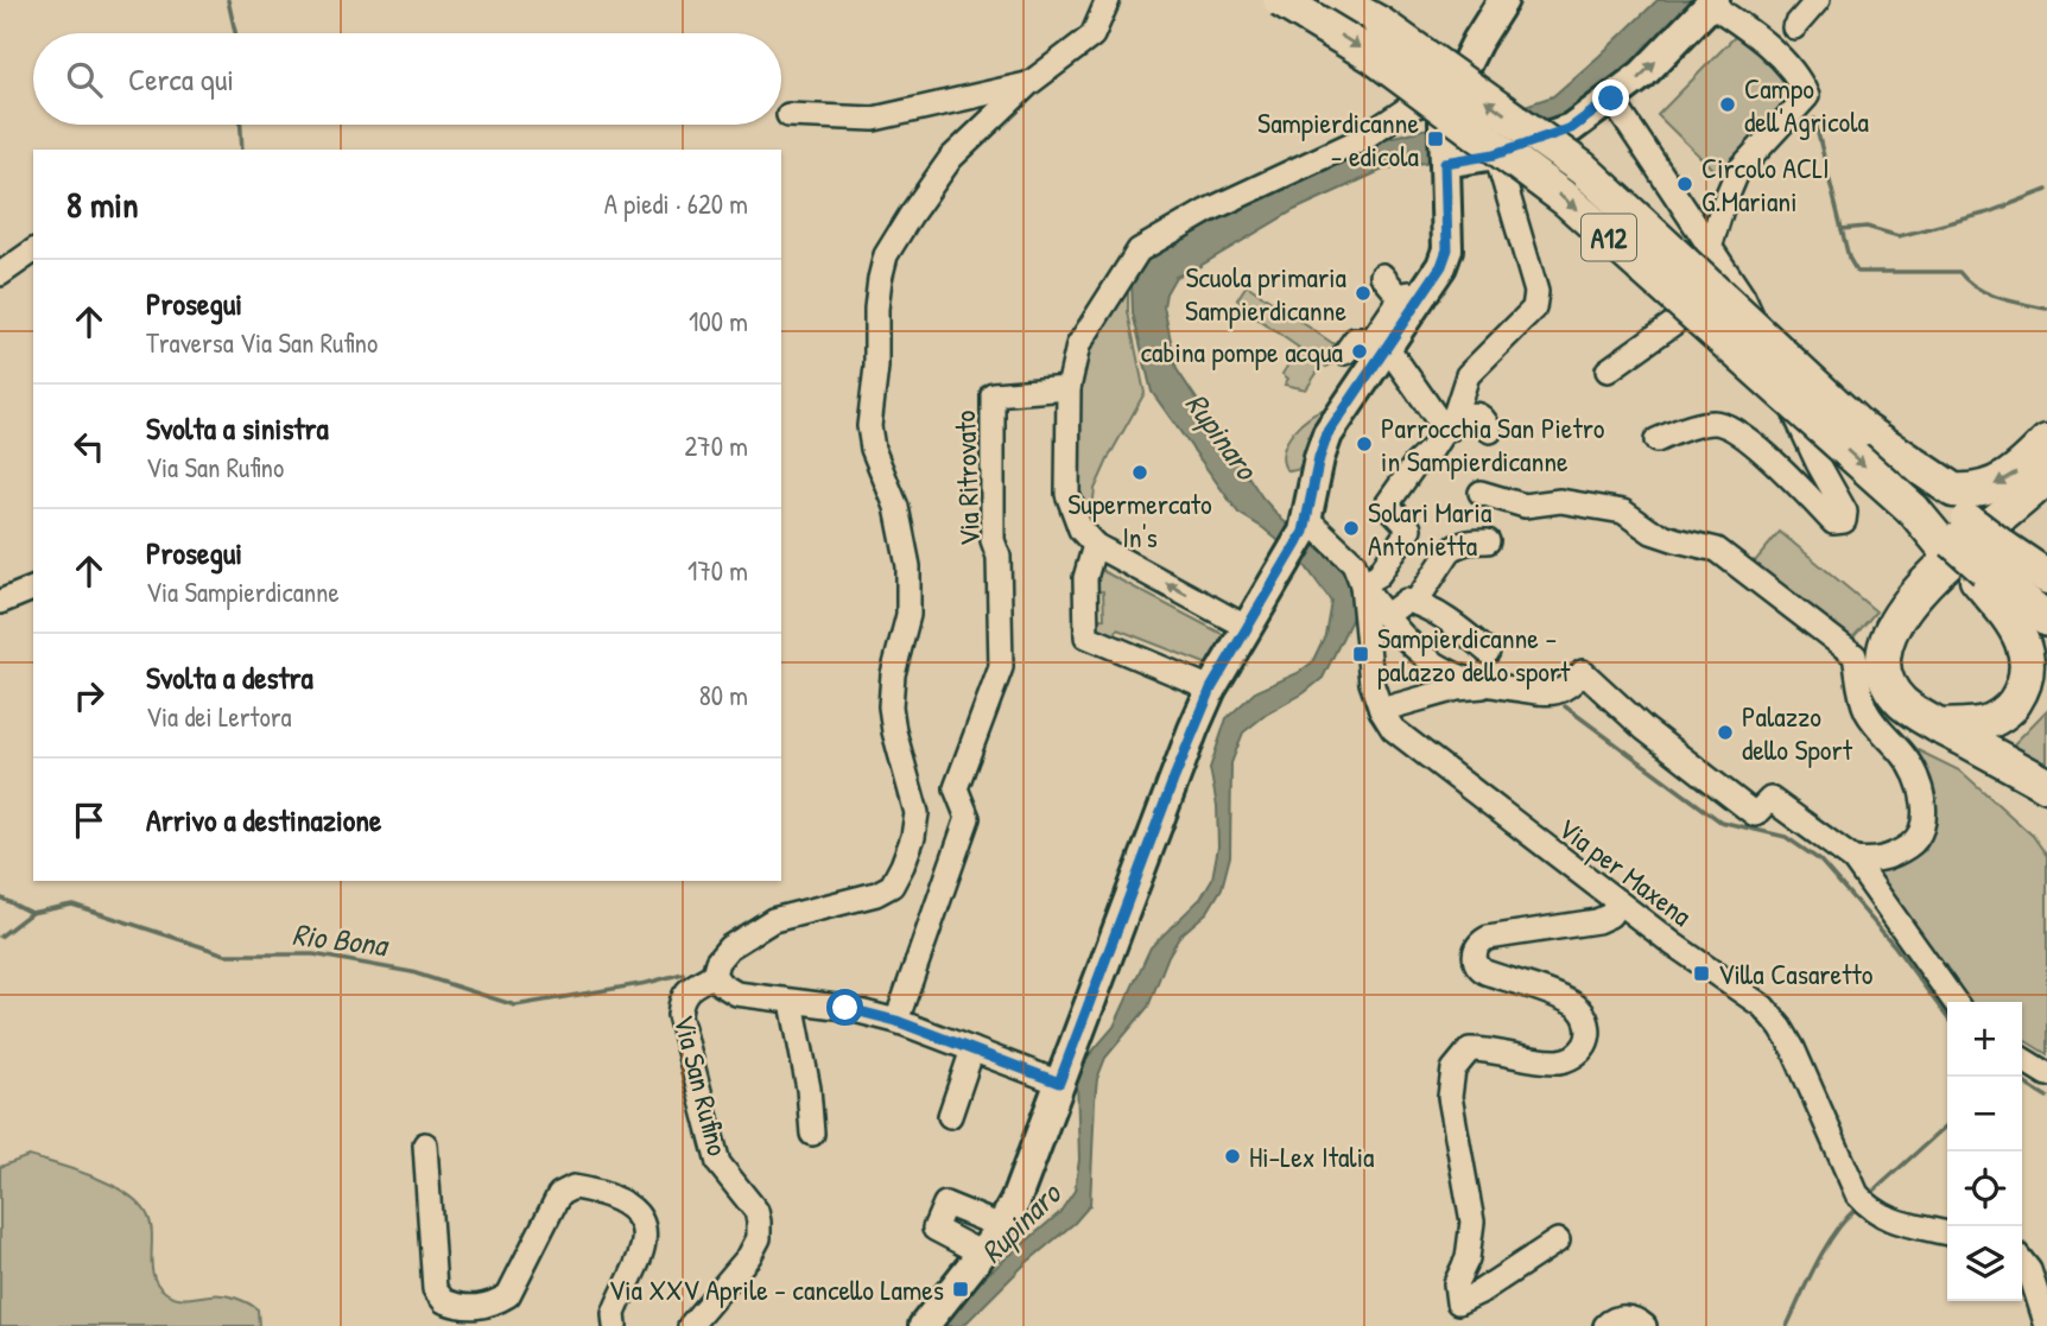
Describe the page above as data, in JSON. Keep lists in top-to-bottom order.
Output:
{
  "streets": {
    "highway": ["A12"],
    "street": ["Via Ritrovato", "Via per Maxena", "Via San Rufino"]
  },
  "water": ["Rupinaro", "Rio Bona"],
  "places": {
    "other": [
      "Campo dell'Agricola",
      "Circolo ACLI G.Mariani",
      "Scuola primaria Sampierdicanne",
      "cabina pompe acqua",
      "Parrocchia San Pietro in Sampierdicanne",
      "Supermercato In's",
      "Solari Maria Antonietta",
      "Palazzo dello Sport",
      "Hi-Lex Italia"
    ],
    "transit": [
      "Sampierdicanne - edicola",
      "Sampierdicanne - palazzo dello sport",
      "Villa Casaretto",
      "Via XXV Aprile - cancello Lames"
    ]
  },
  "page": {
    "search": "Cerca qui",
    "heading": ["8 min", "A piedi · 620 m"],
    "list": [
      ["Prosegui", "Traversa Via San Rufino", "100 m"],
      ["Svolta a sinistra", "Via San Rufino", "270 m"],
      ["Prosegui", "Via Sampierdicanne", "170 m"],
      ["Svolta a destra", "Via dei Lertora", "80 m"],
      "Arrivo a destinazione"
    ],
    "map_buttons": ["+", "−"]
  }
}
